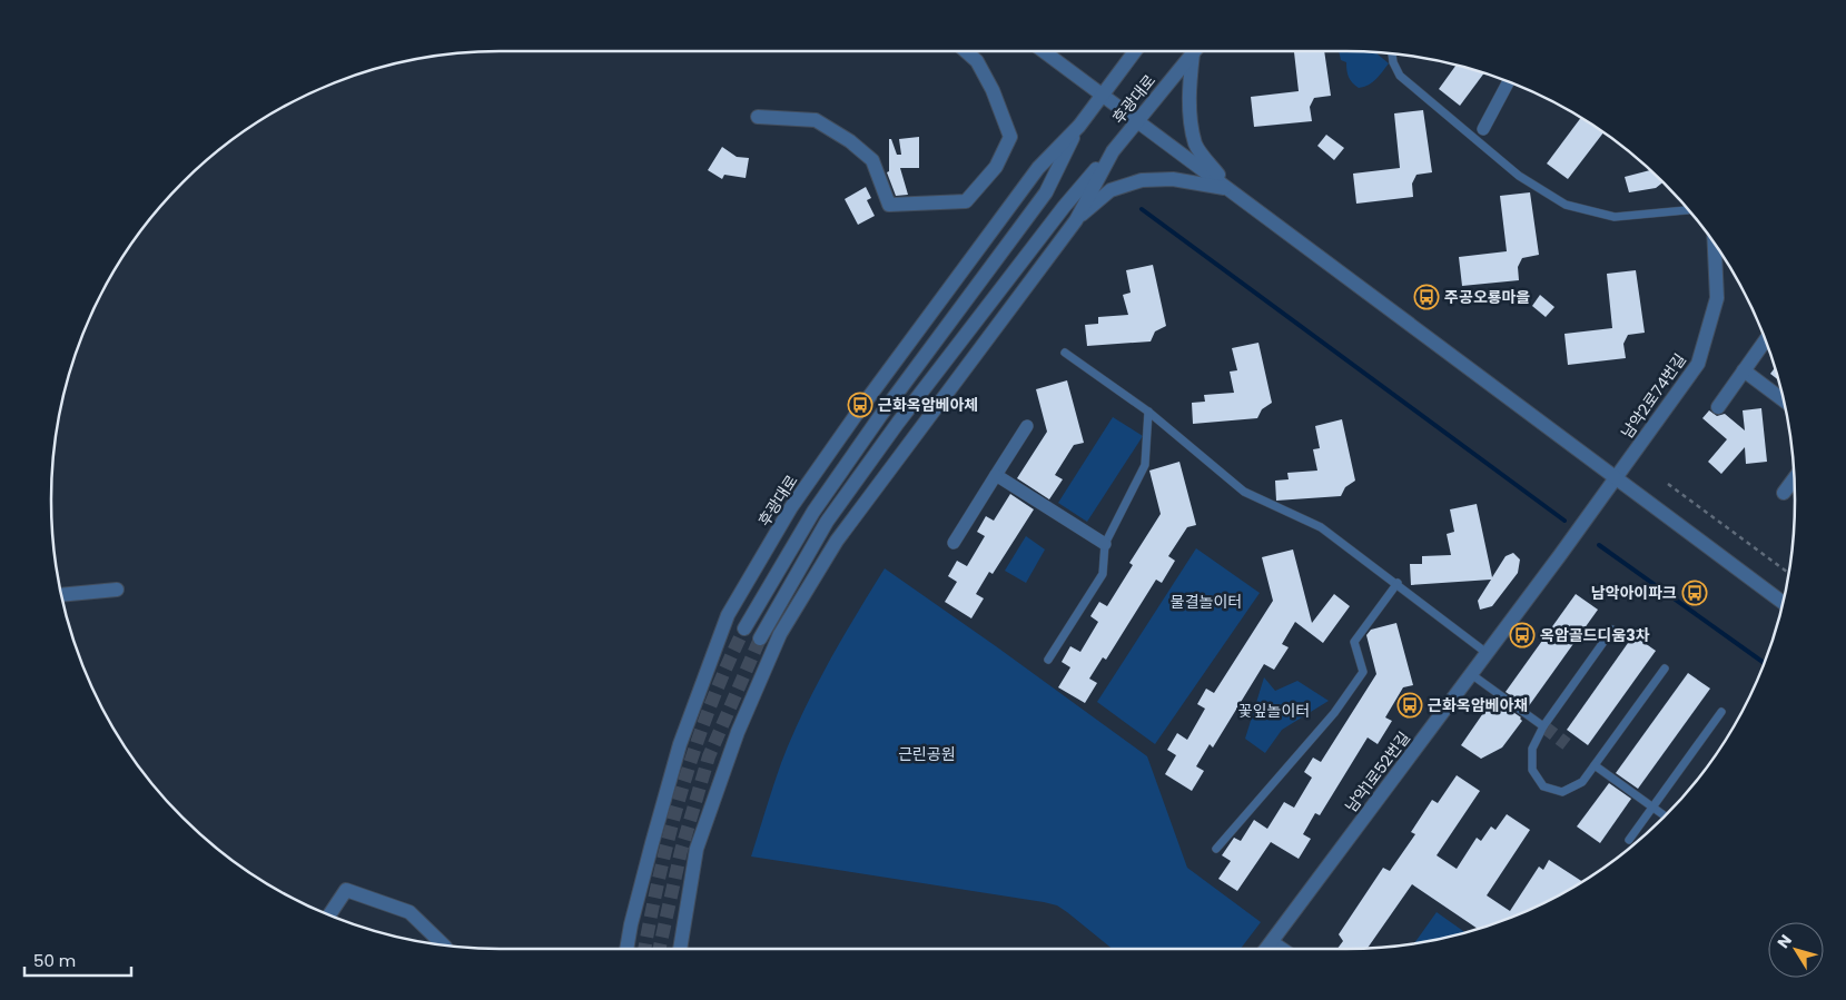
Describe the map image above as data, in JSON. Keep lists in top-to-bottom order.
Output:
{
  "streets": {
    "street": ["후광대로", "남악2로74번길", "남악1로52번길"]
  },
  "crossings": [
    ["남악2로74번길", "남악1로52번길"]
  ],
  "parks": ["물결놀이터", "꽃잎놀이터", "근린공원"],
  "places": {
    "bus stop": [
      "주공오룡마을",
      "근화옥암베아체",
      "남악아이파크",
      "옥암골드디움3차",
      "근화옥암베아채"
    ]
  },
  "scale_bar": "50 m",
  "north": "top left"
}
